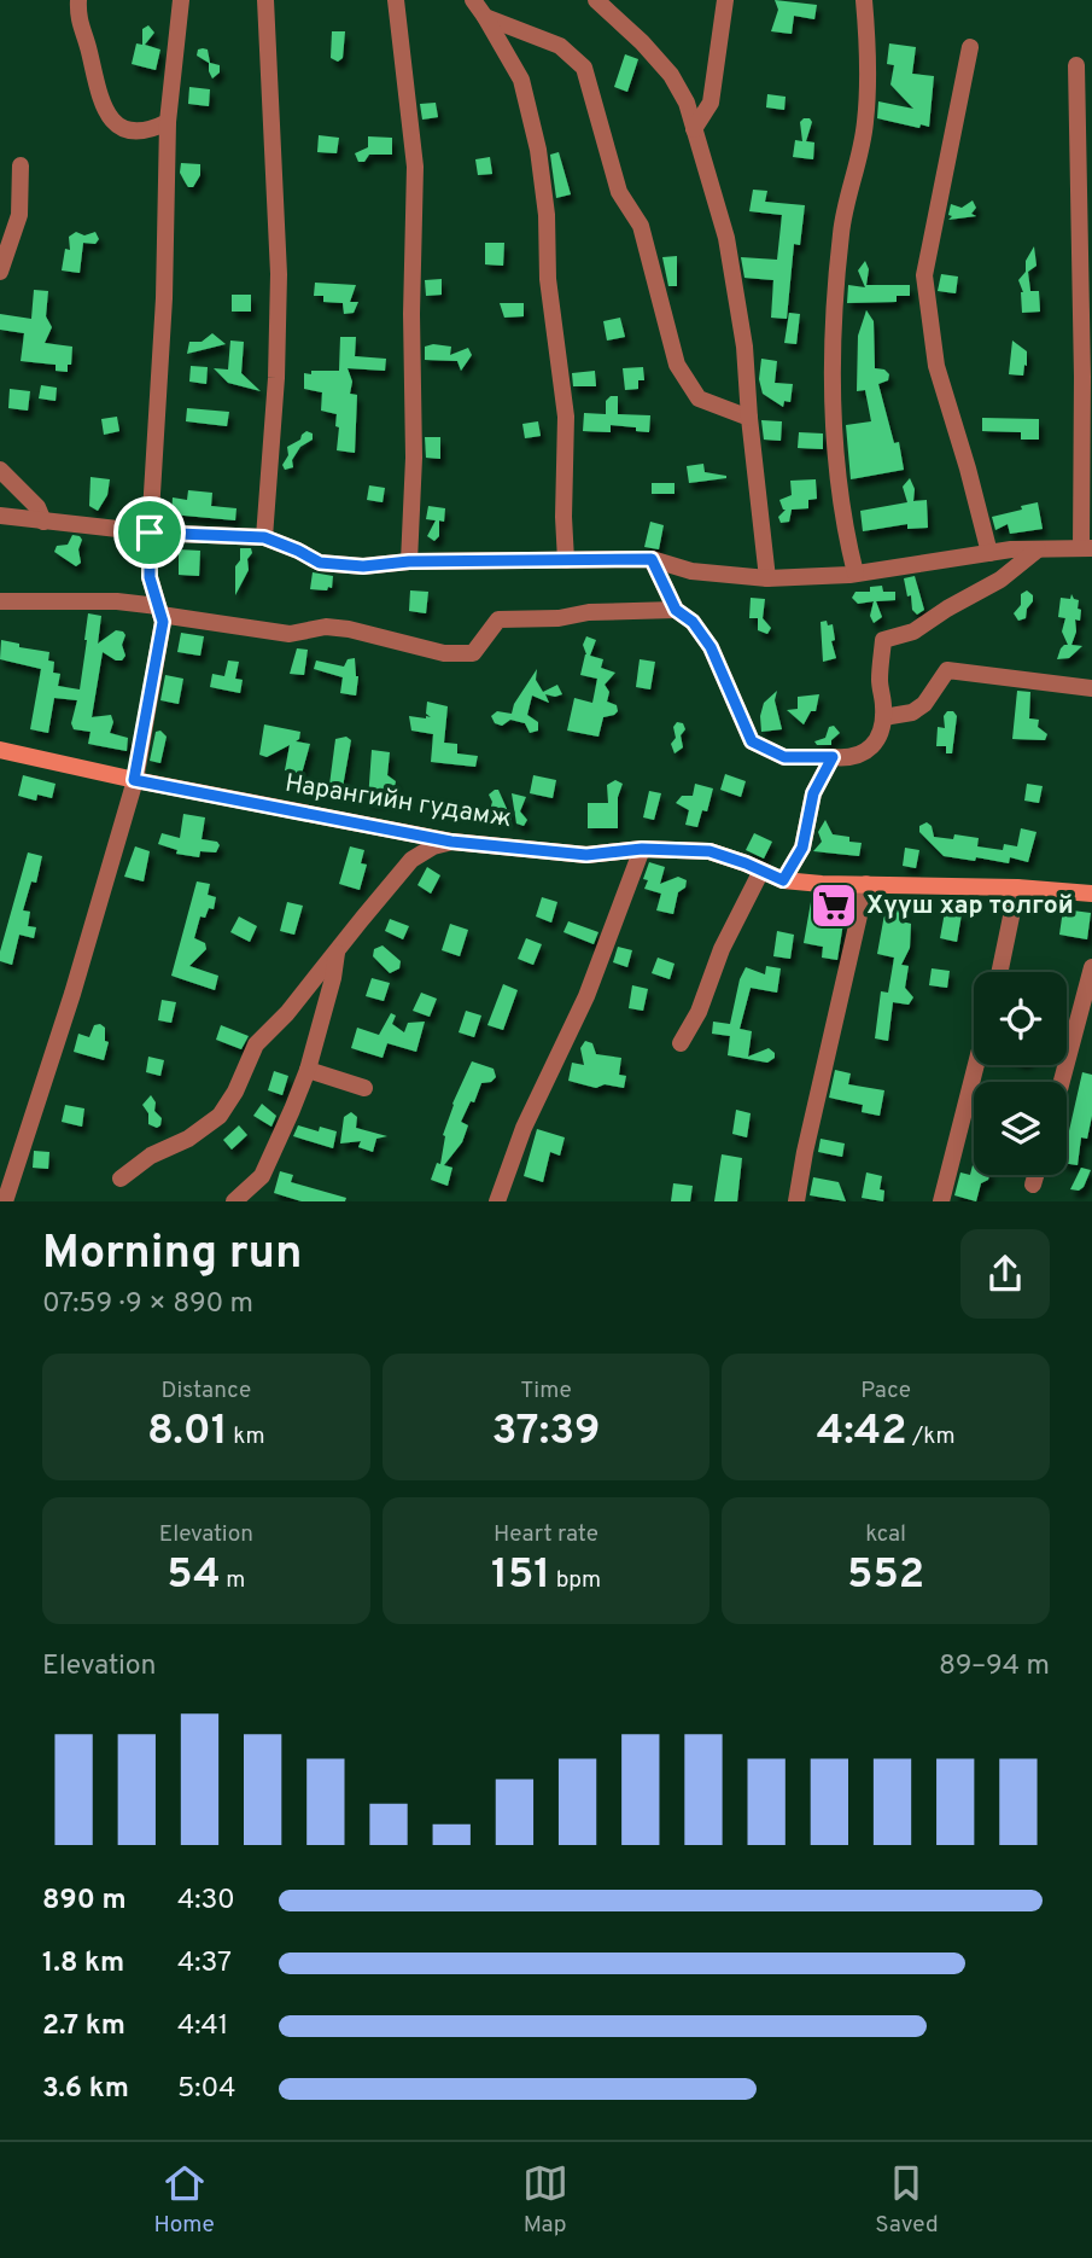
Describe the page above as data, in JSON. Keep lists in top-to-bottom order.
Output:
{
  "streets": {
    "main road": ["Нарангийн гудамж"]
  },
  "places": {
    "supermarket": ["Хүүш хар толгой"]
  },
  "page": {
    "heading": ["Morning run", "07:59 · 9 × 890 m"],
    "stats": [
      ["Distance", "8.01 km"],
      ["Time", "37:39"],
      ["Pace", "4:42 /km"],
      ["Elevation", "54 m"],
      ["Heart rate", "151 bpm"],
      ["kcal", "552"]
    ],
    "chart": ["Elevation", "89–94 m"],
    "list": [
      {
        "name": "890 m",
        "note": "4:30"
      },
      {
        "name": "1.8 km",
        "note": "4:37"
      },
      {
        "name": "2.7 km",
        "note": "4:41"
      },
      {
        "name": "3.6 km",
        "note": "5:04"
      }
    ],
    "tabs": ["Home", "Map", "Saved"]
  }
}
